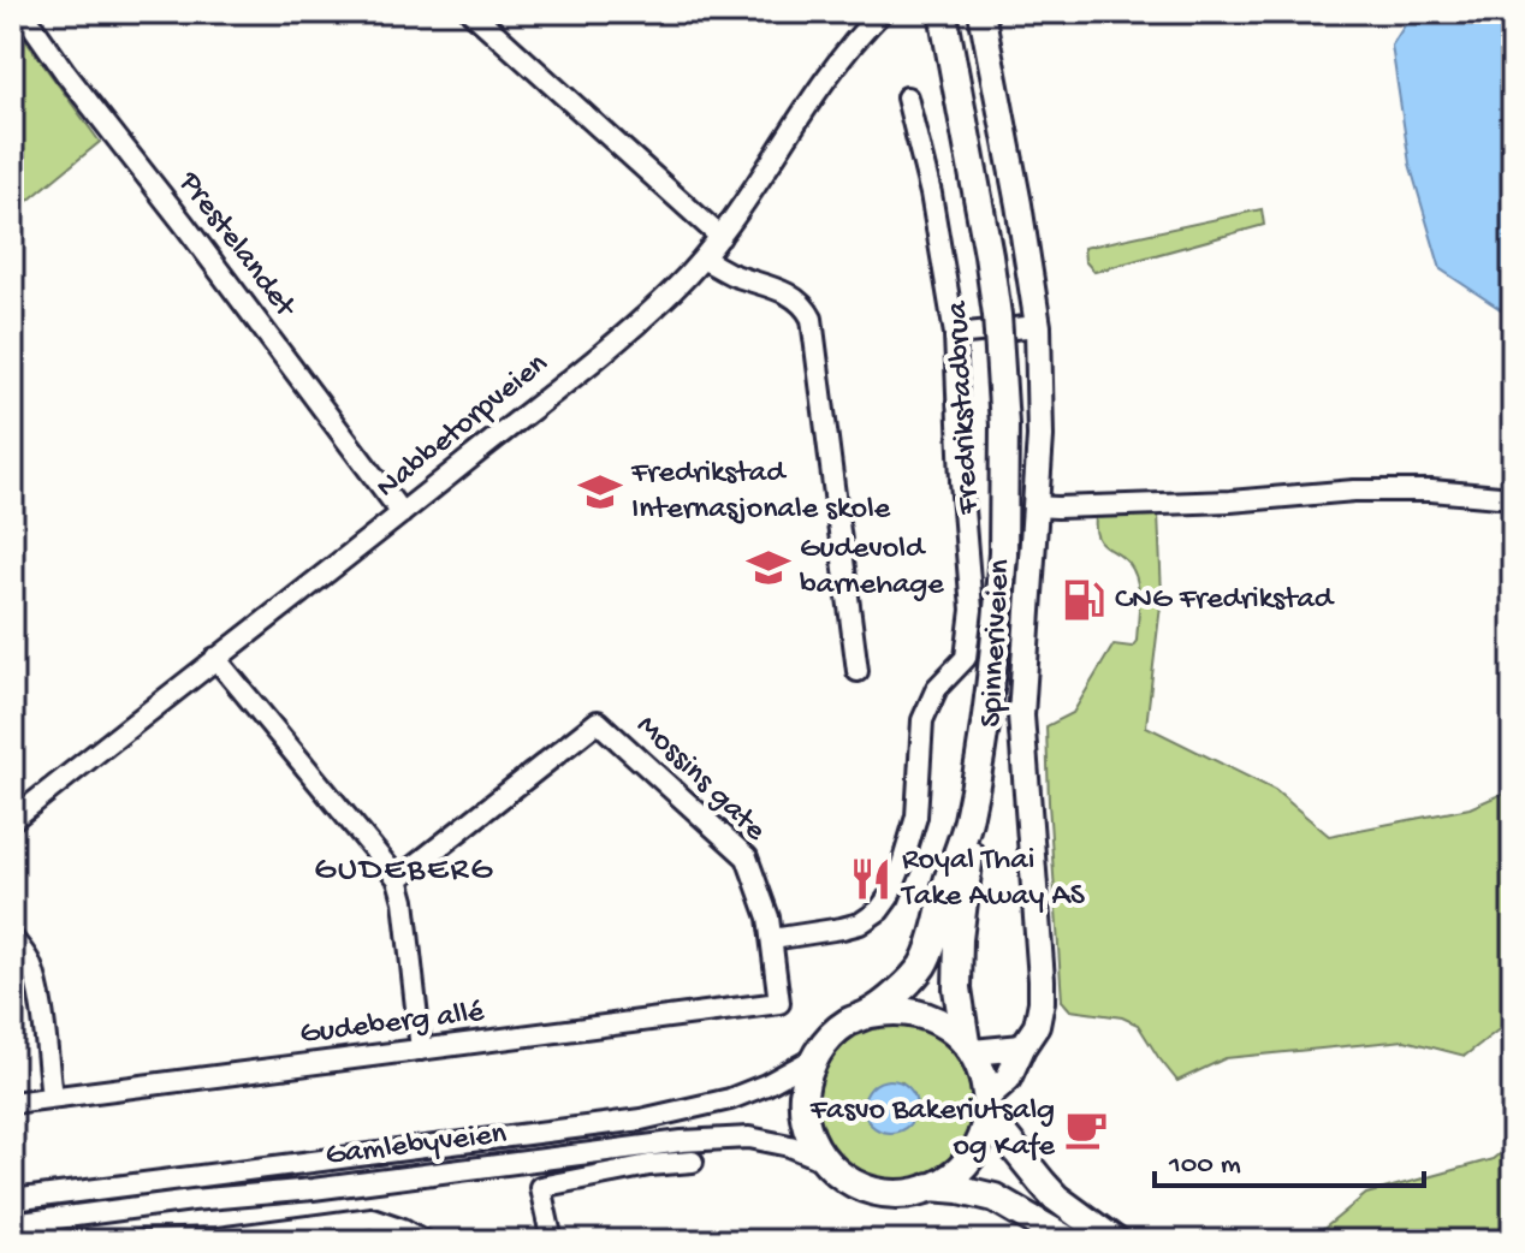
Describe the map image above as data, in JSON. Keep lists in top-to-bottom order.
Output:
{
  "streets": {
    "highway": ["Fredrikstadbrua"],
    "main road": ["Spinneriveien"],
    "street": [
      "Prestelandet",
      "Nabbetorpveien",
      "Mossins gate",
      "Gudeberg allé",
      "Gamlebyveien"
    ]
  },
  "crossings": [
    ["Prestelandet", "Nabbetorpveien"],
    ["Spinneriveien", "Mossins gate"],
    ["Spinneriveien", "Gamlebyveien"],
    ["Mossins gate", "Gudeberg allé"]
  ],
  "districts": ["GUDEBERG"],
  "places": {
    "school or university": ["Fredrikstad Internasjonale skole", "Gudevold barnehage"],
    "fuel station": ["CNG Fredrikstad"],
    "restaurant": ["Royal Thai Take Away AS"],
    "cafe": ["Fasvo Bakeriutsalg og Kafe"]
  },
  "scale_bar": "100 m"
}
